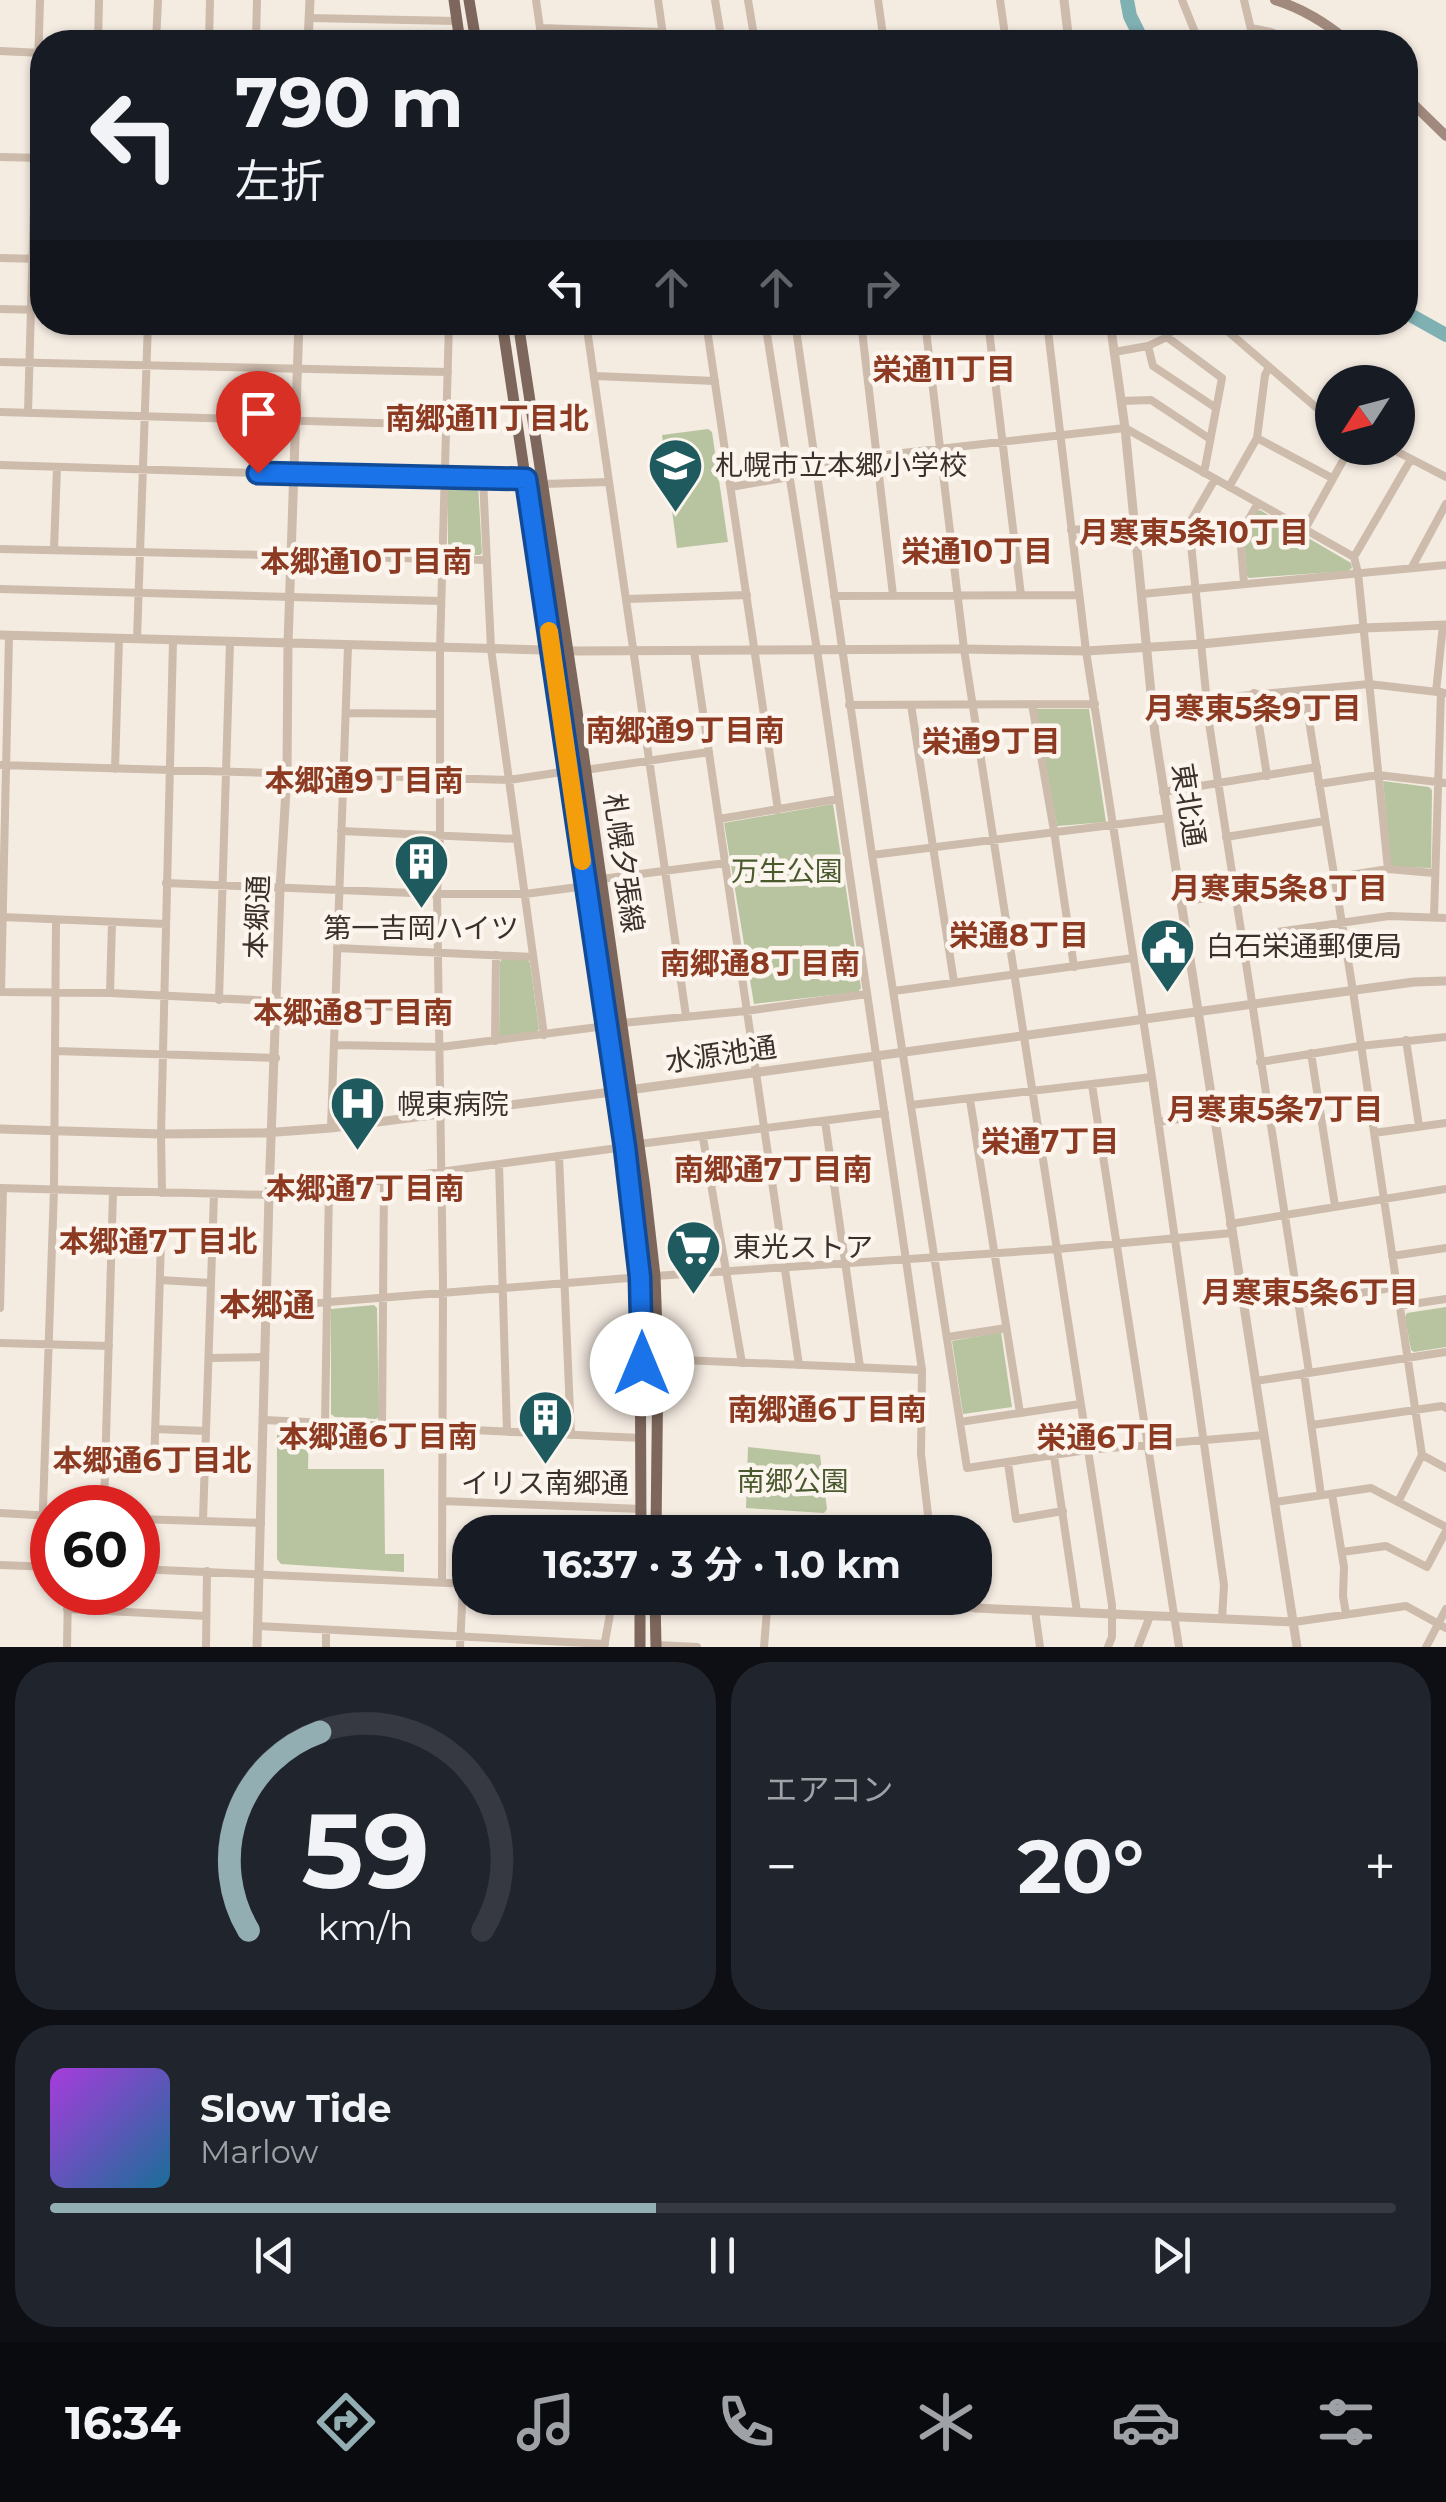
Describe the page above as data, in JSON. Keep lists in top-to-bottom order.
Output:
{
  "streets": {
    "main road": ["札幌夕張線"],
    "street": ["東北通", "本郷通", "水源池通"]
  },
  "crossings": [
    ["東北通", "水源池通"],
    ["札幌夕張線", "水源池通"],
    ["本郷通", "水源池通"]
  ],
  "districts": [
    "栄通11丁目",
    "南郷通11丁目北",
    "月寒東5条10丁目",
    "栄通10丁目",
    "本郷通10丁目南",
    "月寒東5条9丁目",
    "南郷通9丁目南",
    "栄通9丁目",
    "本郷通9丁目南",
    "月寒東5条8丁目",
    "栄通8丁目",
    "南郷通8丁目南",
    "本郷通8丁目南",
    "月寒東5条7丁目",
    "栄通7丁目",
    "南郷通7丁目南",
    "本郷通7丁目南",
    "本郷通7丁目北",
    "月寒東5条6丁目",
    "本郷通",
    "南郷通6丁目南",
    "本郷通6丁目南",
    "栄通6丁目",
    "本郷通6丁目北"
  ],
  "parks": ["万生公園", "南郷公園"],
  "places": {
    "school or university": ["札幌市立本郷小学校"],
    "building": ["第一吉岡ハイツ", "イリス南郷通"],
    "public building": ["白石栄通郵便局"],
    "hospital": ["幌東病院"],
    "supermarket": ["東光ストア"]
  },
  "north": "bottom left",
  "page": {
    "turn": ["790 m", "左折"],
    "limit": "60",
    "trip": "16:37 · 3 分 · 1.0 km",
    "tile": "エアコン",
    "heat": ["−", "20°", "+"],
    "song": ["Slow Tide", "Marlow"],
    "tabs": "16:34",
    "gauge": ["59", "km/h"]
  }
}
